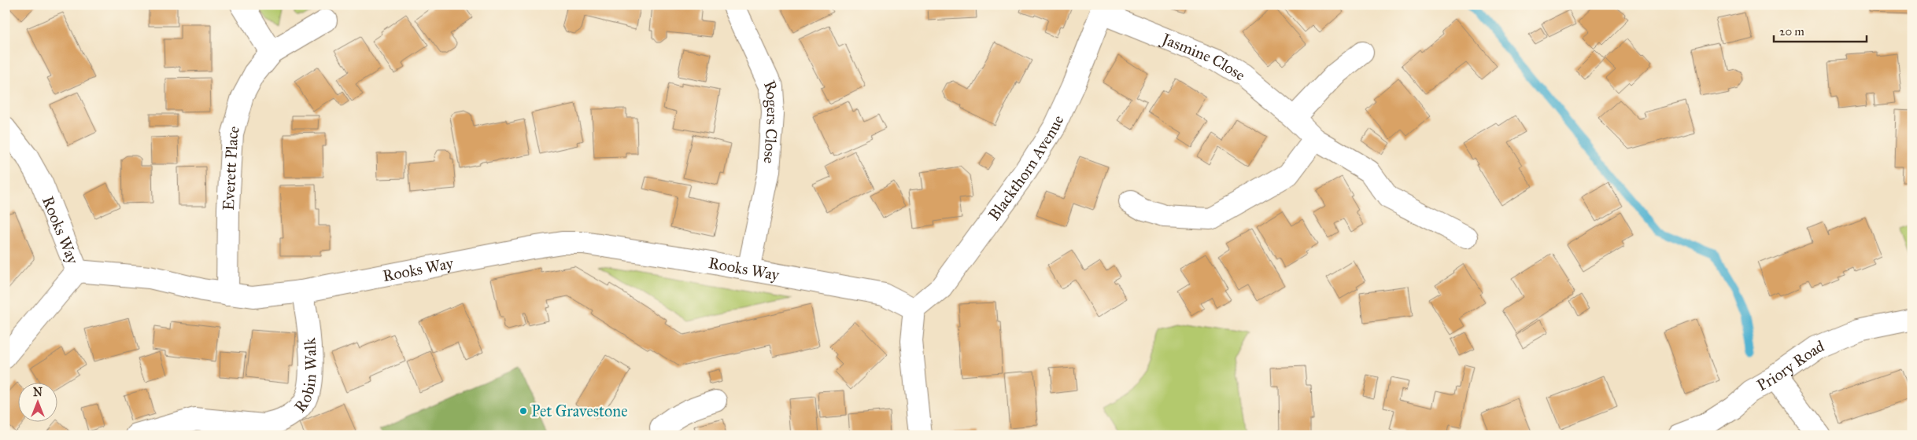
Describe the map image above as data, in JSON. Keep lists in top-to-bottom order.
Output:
{
  "streets": {
    "street": [
      "Jasmine Close",
      "Rogers Close",
      "Blackthorn Avenue",
      "Everett Place",
      "Rooks Way",
      "Priory Road",
      "Robin Walk"
    ]
  },
  "crossings": [
    ["Jasmine Close", "Blackthorn Avenue"],
    ["Rogers Close", "Rooks Way"],
    ["Blackthorn Avenue", "Rooks Way"],
    ["Everett Place", "Rooks Way"],
    ["Rooks Way", "Robin Walk"]
  ],
  "places": ["Pet Gravestone"],
  "scale_bar": "20 m",
  "north": "top"
}
